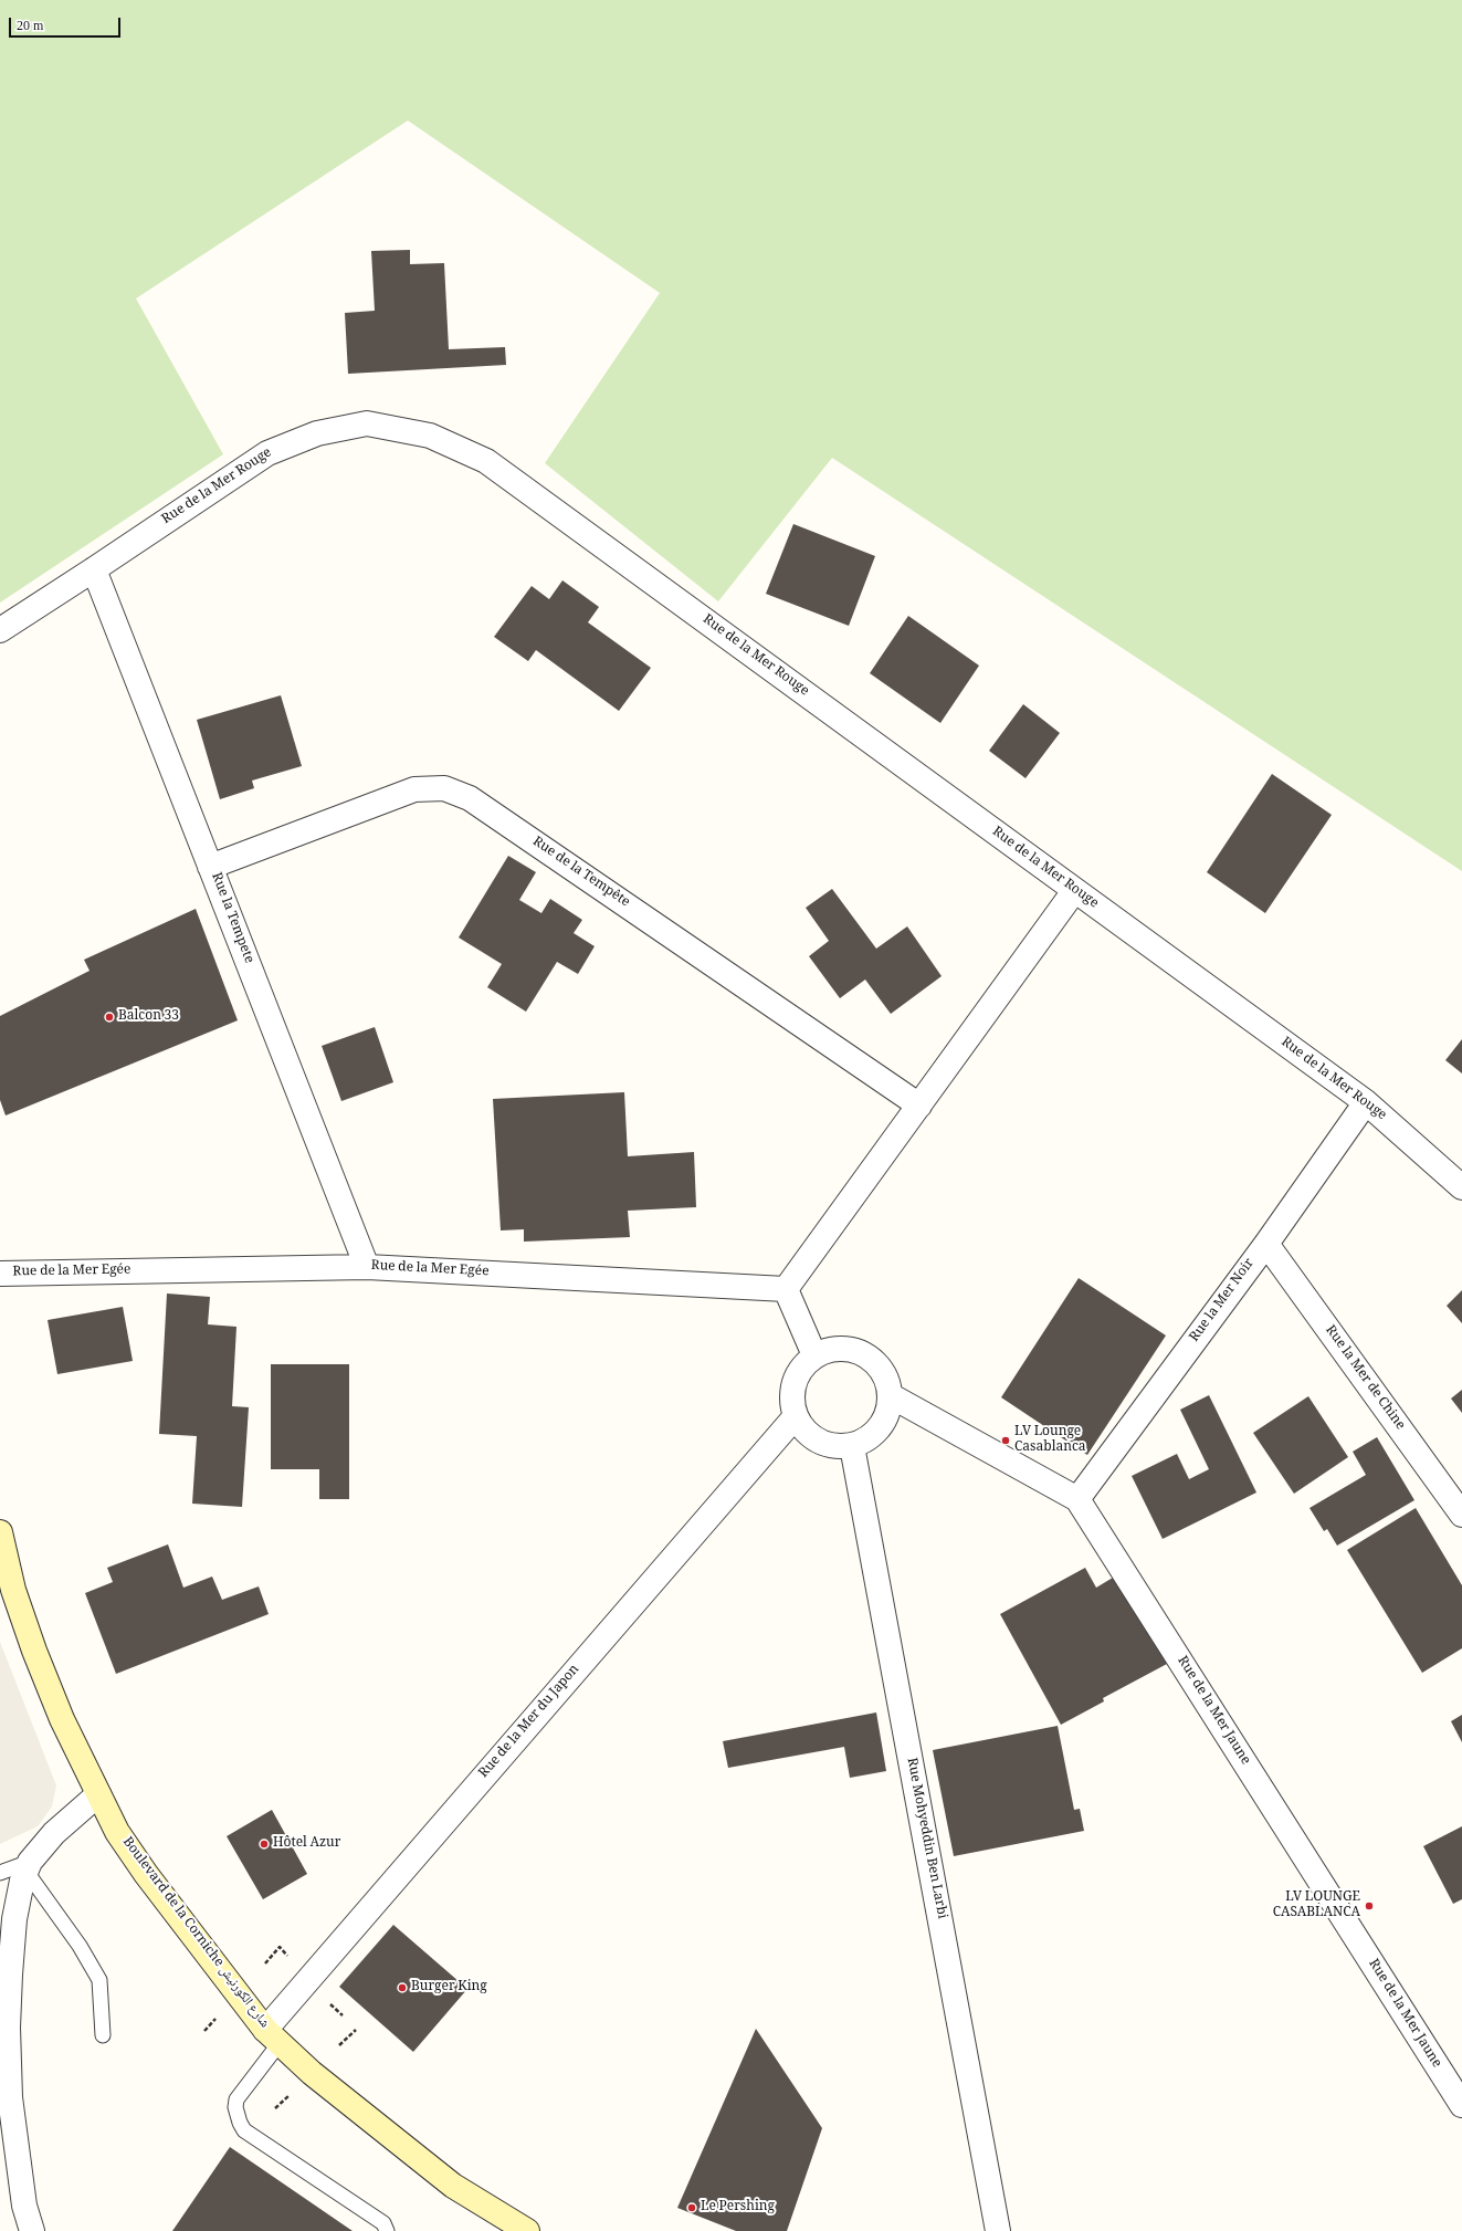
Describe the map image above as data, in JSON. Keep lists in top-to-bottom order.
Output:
{
  "streets": {
    "main road": ["Boulevard de la Corniche شارع الكورنيش"],
    "street": [
      "Rue de la Mer Rouge",
      "Rue de la Tempête",
      "Rue la Tempete",
      "Rue de la Mer Egée",
      "Rue la Mer Noir",
      "Rue la Mer de Chine",
      "Rue de la Mer Jaune",
      "Rue de la Mer du Japon",
      "Rue Mohyeddin Ben Larbi"
    ]
  },
  "crossings": [
    ["Rue de la Mer Rouge", "Rue la Tempete"],
    ["Rue de la Mer Rouge", "Rue la Mer Noir"],
    ["Rue de la Tempête", "Rue la Tempete"],
    ["Rue la Tempete", "Rue de la Mer Egée"],
    ["Rue la Mer Noir", "Rue la Mer de Chine"],
    ["Rue la Mer Noir", "Rue de la Mer Jaune"],
    ["Rue de la Mer Jaune", "Rue de la Mer du Japon"],
    ["Rue de la Mer Jaune", "Rue Mohyeddin Ben Larbi"],
    ["Rue de la Mer du Japon", "Rue Mohyeddin Ben Larbi"],
    ["Rue de la Mer du Japon", "Boulevard de la Corniche شارع الكورنيش"]
  ],
  "places": [
    "Balcon 33",
    "LV Lounge Casablanca",
    "Hôtel Azur",
    "LV LOUNGE CASABLANCA",
    "Burger King",
    "Le Pershing"
  ],
  "scale_bar": "20 m"
}
